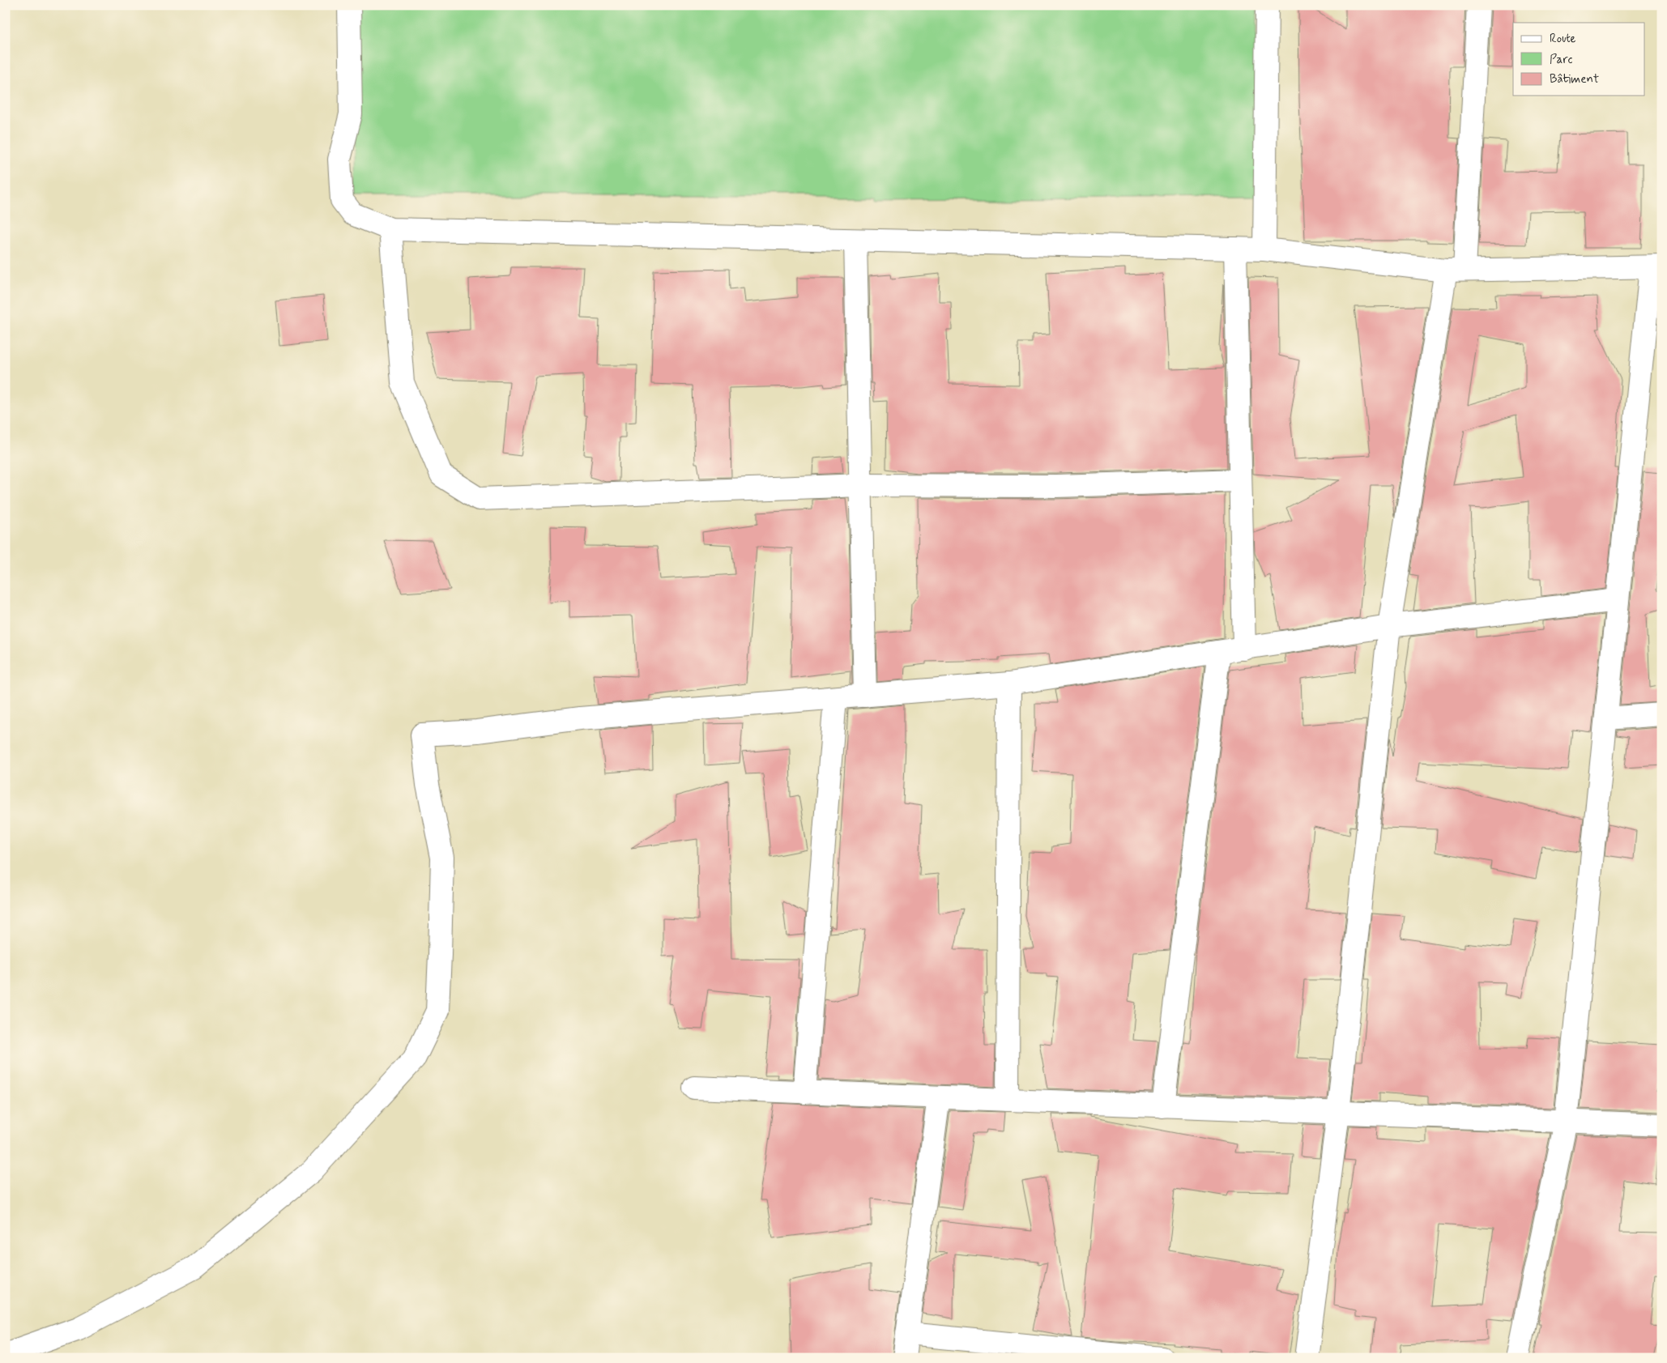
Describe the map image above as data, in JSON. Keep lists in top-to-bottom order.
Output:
{
  "legend": ["Route", "Parc", "Bâtiment"]
}
